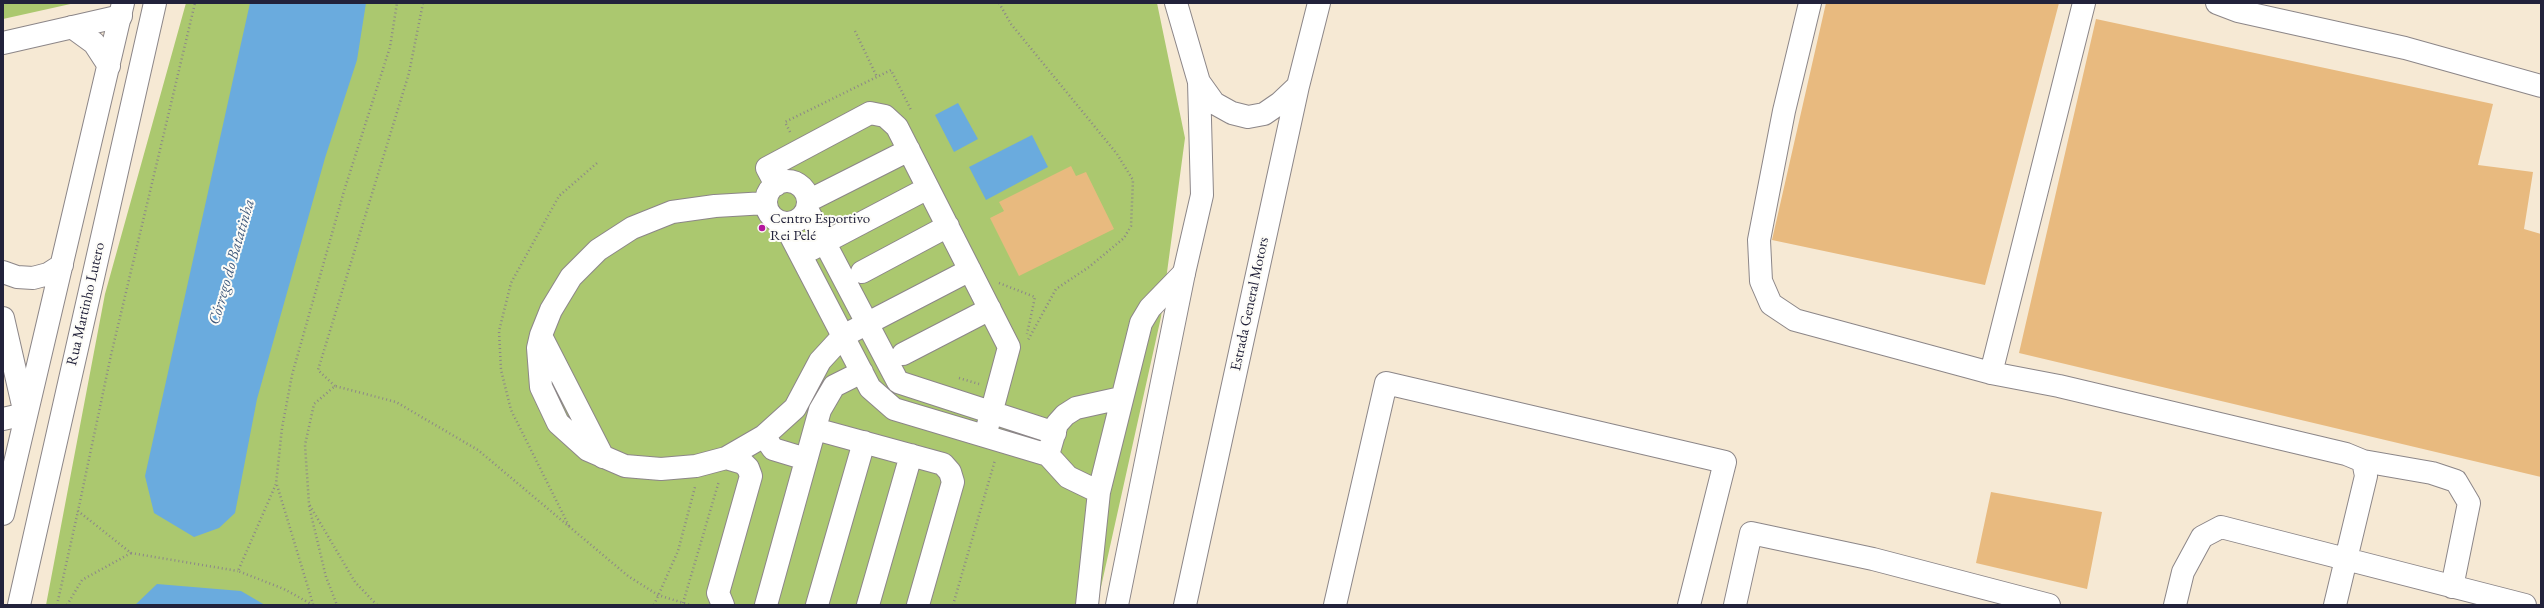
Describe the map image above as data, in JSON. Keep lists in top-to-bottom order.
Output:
{
  "streets": {
    "main road": ["Rua Martinho Lutero", "Estrada General Motors"]
  },
  "water": ["Córrego do Batatinha"],
  "places": ["Centro Esportivo Rei Pelé"]
}
